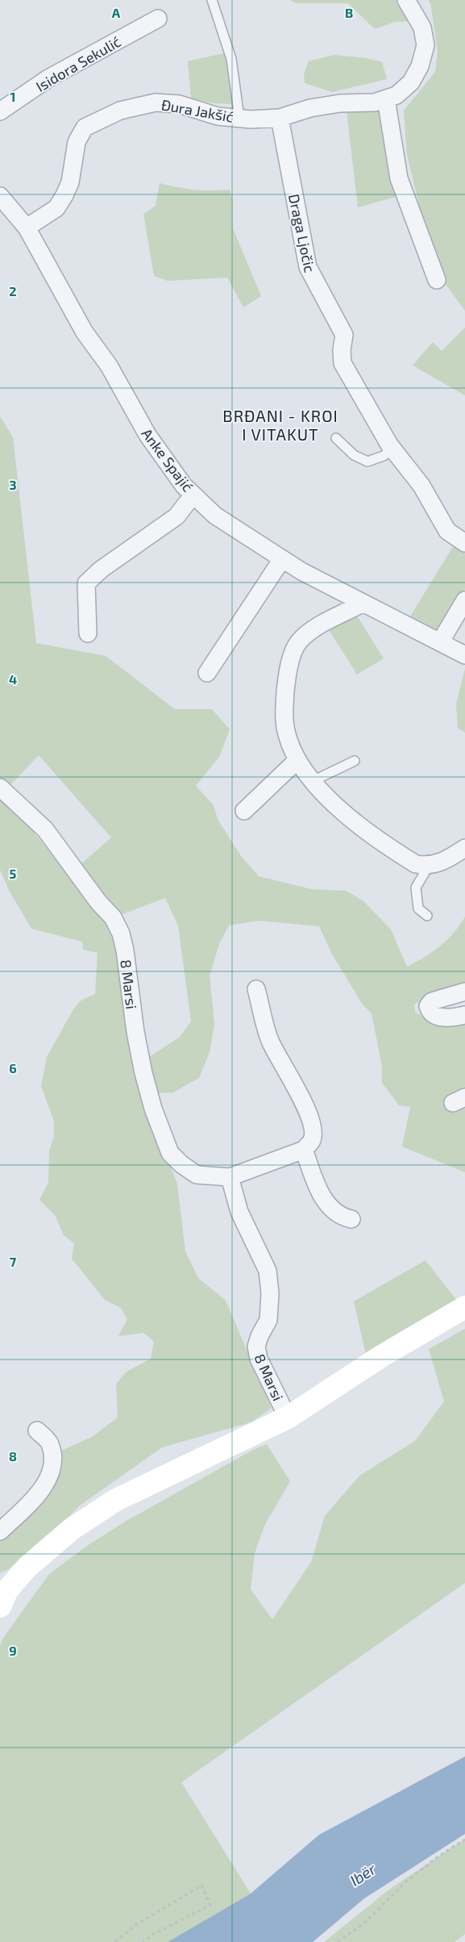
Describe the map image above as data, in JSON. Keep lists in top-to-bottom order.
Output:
{
  "streets": {
    "street": [
      "Isidora Sekulić",
      "Ðura Jakšić",
      "Draga Ljočic",
      "Anke Spajić",
      "8 Marsi"
    ]
  },
  "crossings": [
    ["Ðura Jakšić", "Draga Ljočic"],
    ["Ðura Jakšić", "Anke Spajić"]
  ],
  "districts": ["BRĐANI - KROI I VITAKUT"],
  "water": ["Ibër"],
  "grid": {
    "columns": ["A", "B"],
    "rows": [
      "1",
      "2",
      "3",
      "4",
      "5",
      "6",
      "7",
      "8",
      "9"
    ]
  }
}
